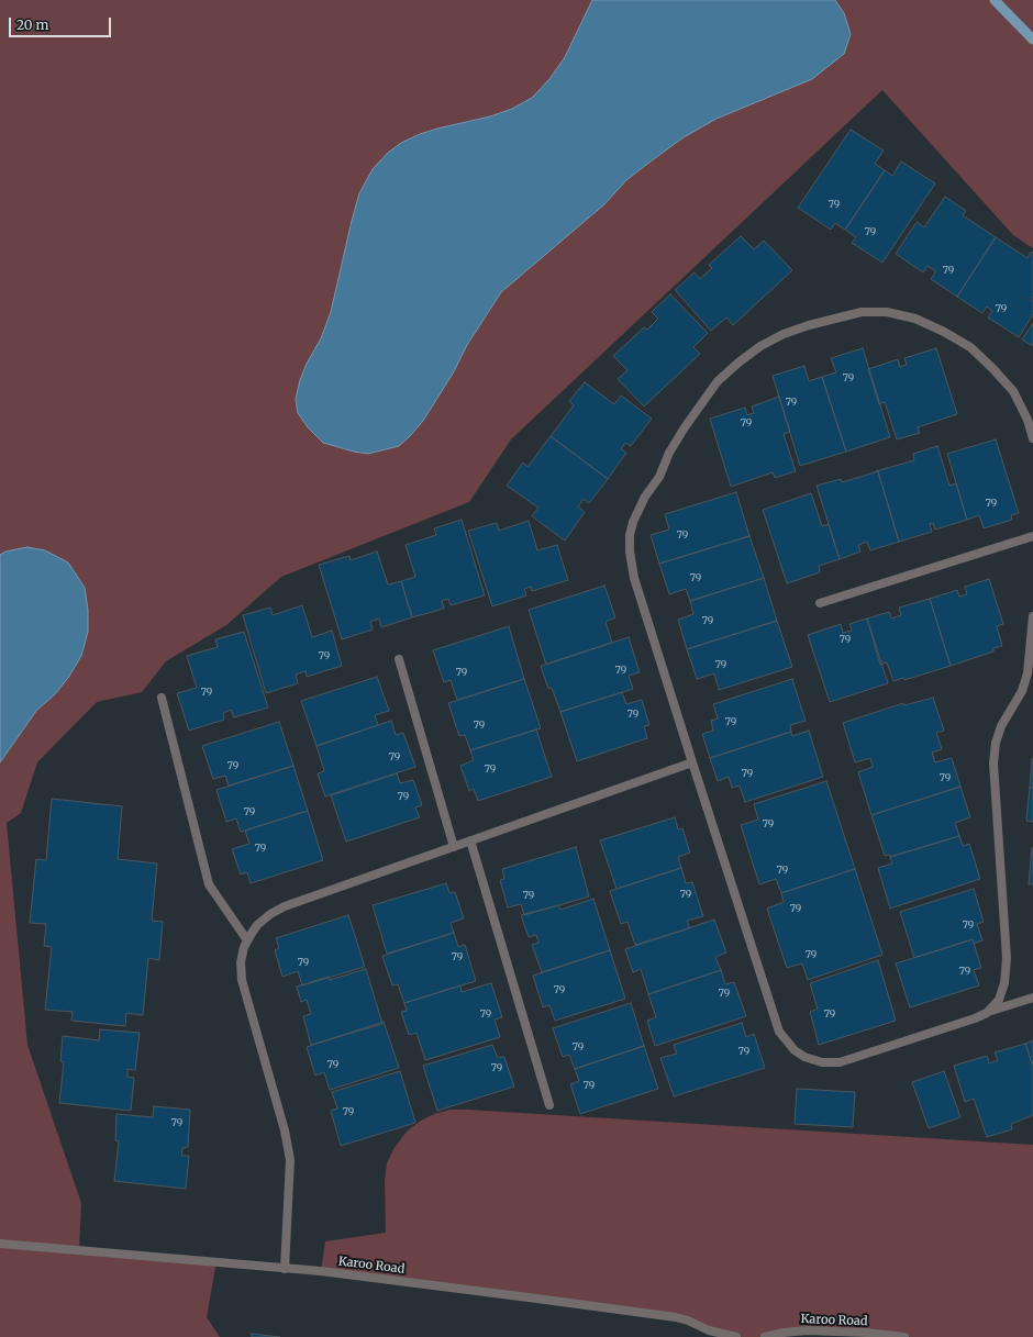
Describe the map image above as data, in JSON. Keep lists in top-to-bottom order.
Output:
{
  "streets": {
    "street": ["Karoo Road"]
  },
  "house_numbers": [
    "79",
    "79",
    "79",
    "79",
    "79",
    "79",
    "79",
    "79",
    "79",
    "79",
    "79",
    "79",
    "79",
    "79",
    "79",
    "79",
    "79",
    "79",
    "79",
    "79",
    "79",
    "79",
    "79",
    "79",
    "79",
    "79",
    "79",
    "79",
    "79",
    "79",
    "79",
    "79",
    "79",
    "79",
    "79",
    "79",
    "79",
    "79",
    "79",
    "79",
    "79",
    "79",
    "79",
    "79",
    "79",
    "79",
    "79",
    "79",
    "79"
  ],
  "scale_bar": "20 m"
}
